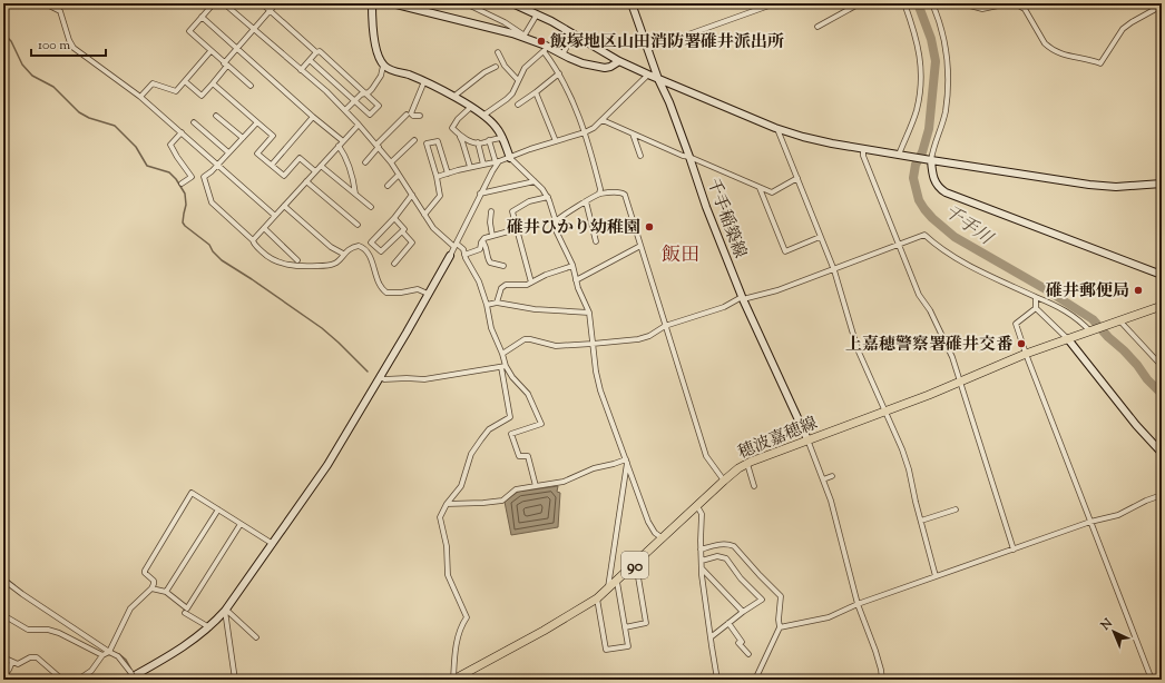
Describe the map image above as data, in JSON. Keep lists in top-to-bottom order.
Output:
{
  "streets": {
    "main road": ["穂波嘉穂線", "90"],
    "street": ["千手稲築線"]
  },
  "crossings": [
    ["千手稲築線", "穂波嘉穂線"]
  ],
  "districts": ["飯田"],
  "water": ["千手川"],
  "places": [
    "飯塚地区山田消防署碓井派出所",
    "碓井ひかり幼稚園",
    "碓井郵便局",
    "上嘉穂警察署碓井交番"
  ],
  "scale_bar": "100 m",
  "north": "top left"
}
